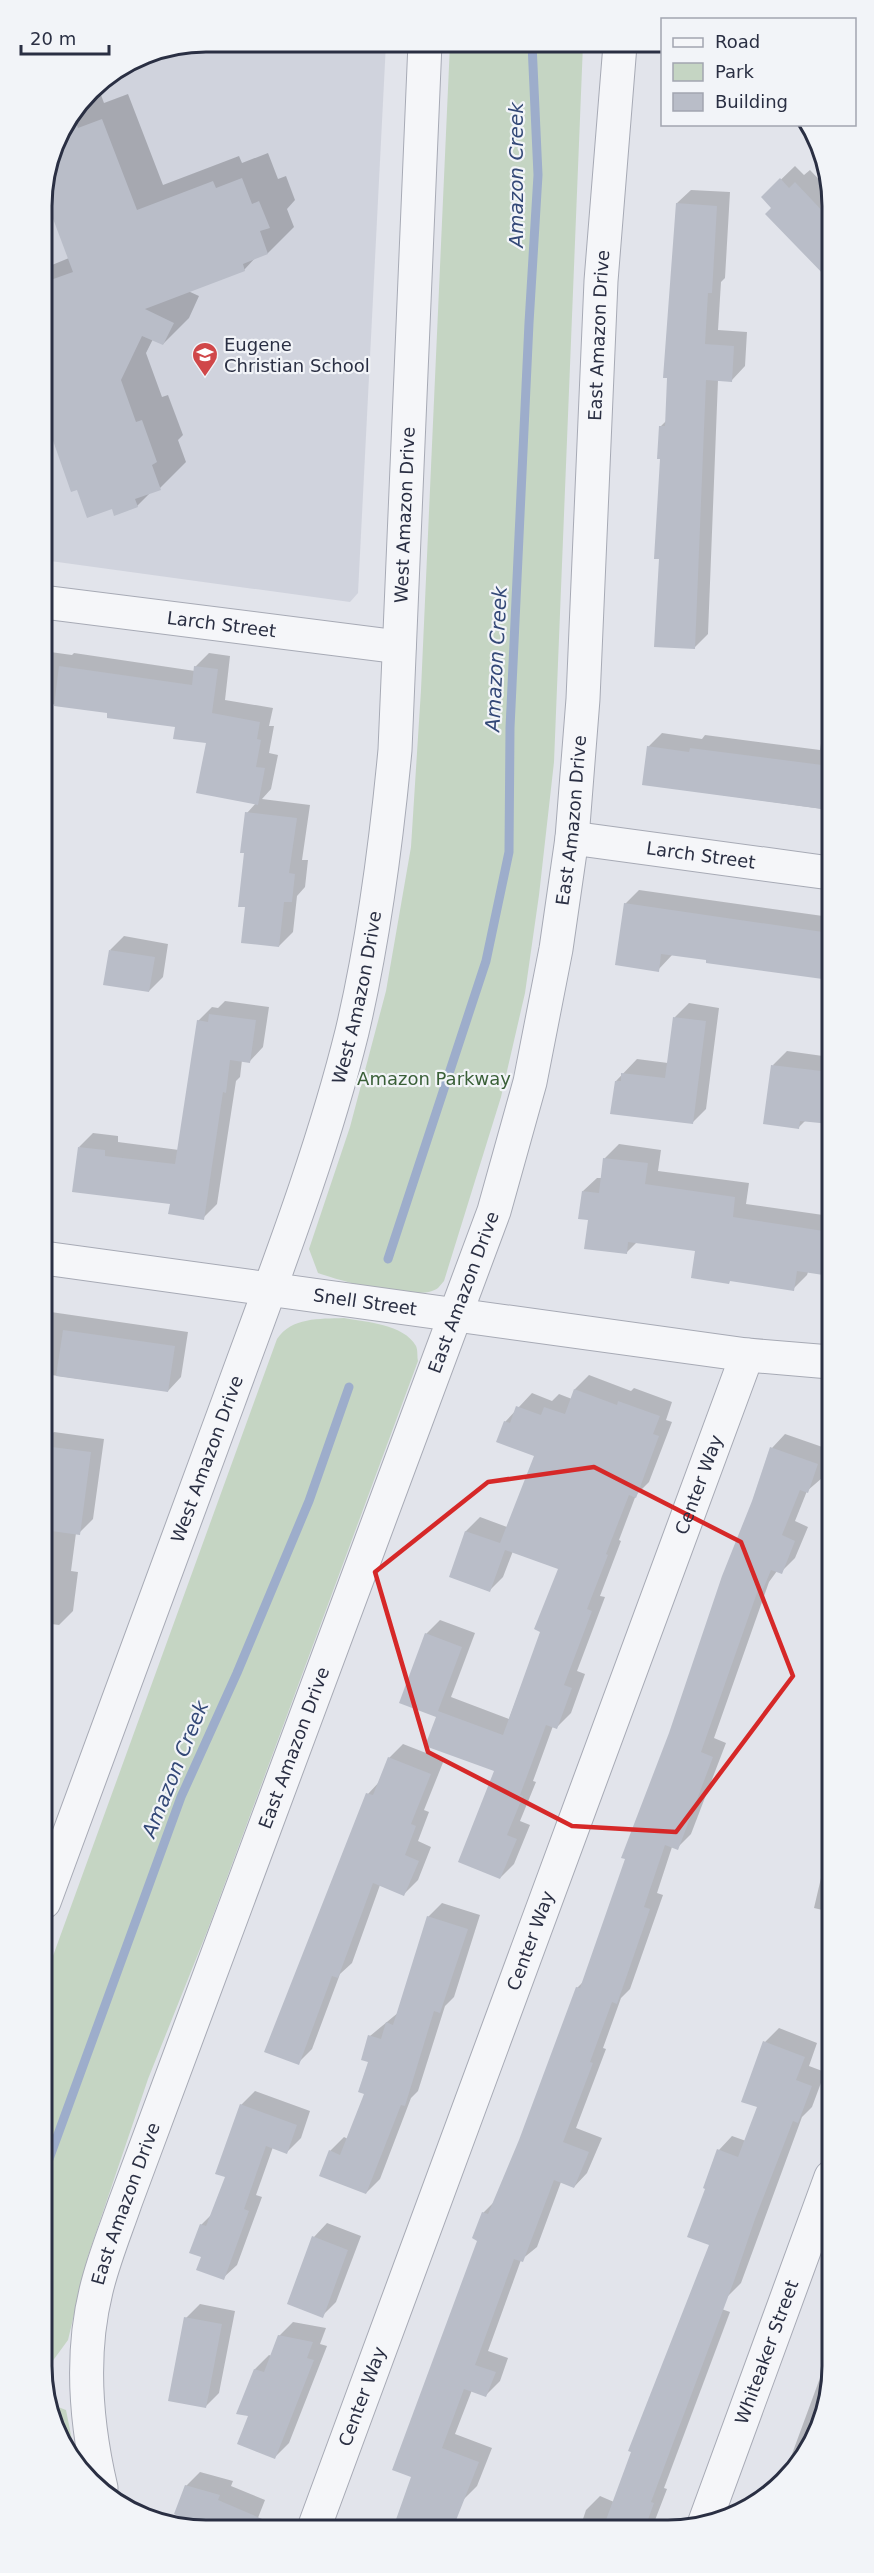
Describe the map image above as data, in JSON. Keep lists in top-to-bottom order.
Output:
{
  "streets": {
    "street": [
      "East Amazon Drive",
      "West Amazon Drive",
      "Larch Street",
      "Snell Street",
      "Center Way",
      "Whiteaker Street"
    ]
  },
  "crossings": [
    ["East Amazon Drive", "Larch Street"],
    ["East Amazon Drive", "Snell Street"],
    ["West Amazon Drive", "Larch Street"],
    ["West Amazon Drive", "Snell Street"],
    ["Snell Street", "Center Way"]
  ],
  "water": ["Amazon Creek"],
  "parks": ["Amazon Parkway"],
  "places": {
    "school or university": ["Eugene Christian School"]
  },
  "legend": ["Road", "Park", "Building"],
  "scale_bar": "20 m"
}
